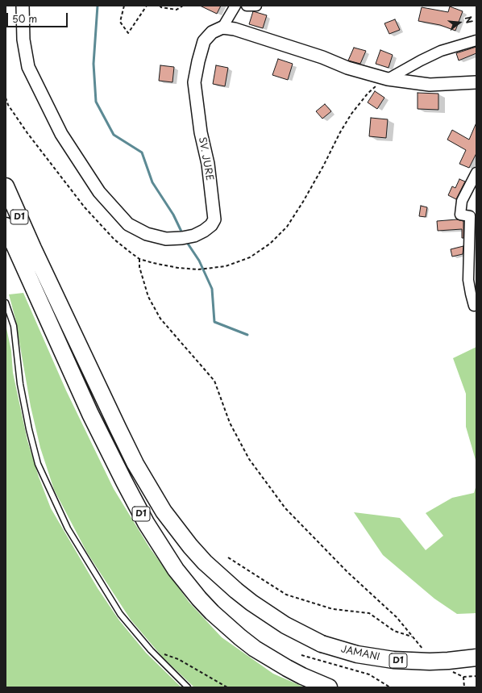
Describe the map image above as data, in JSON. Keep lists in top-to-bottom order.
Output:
{
  "streets": {
    "highway": ["D1", "JAMANI"],
    "street": ["SV. JURE"]
  },
  "scale_bar": "50 m",
  "north": "right"
}
